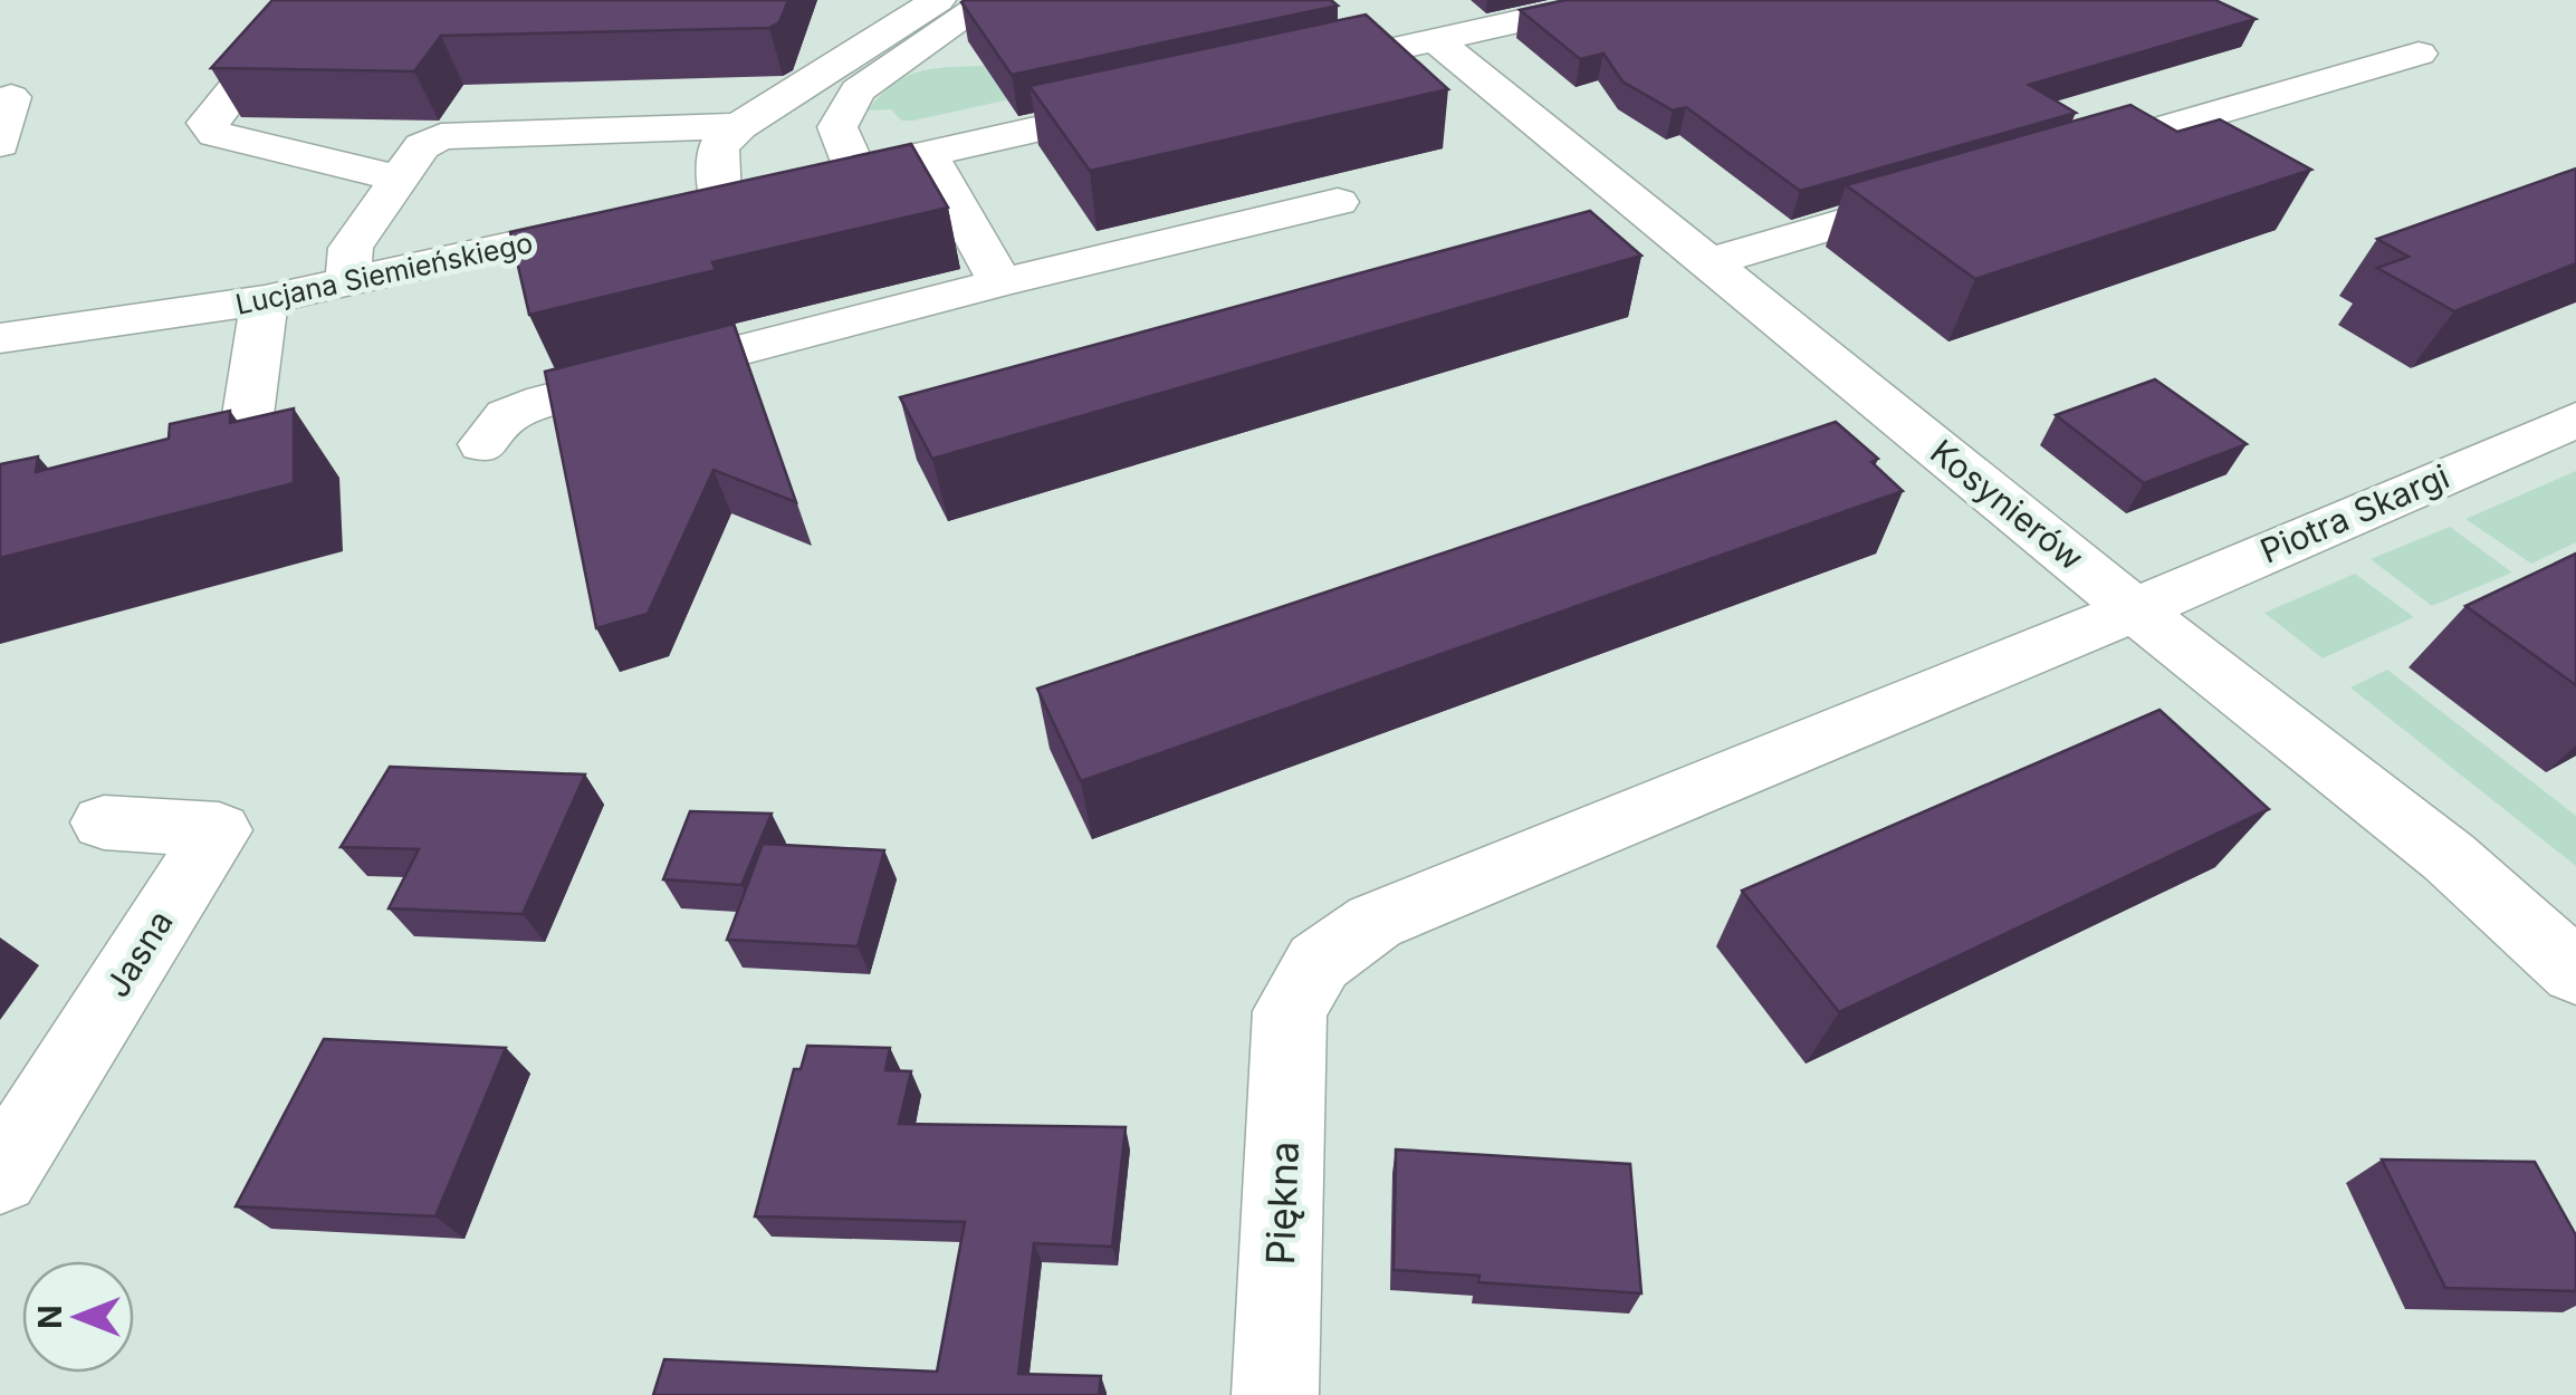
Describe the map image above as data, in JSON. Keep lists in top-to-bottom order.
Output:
{
  "streets": {
    "street": [
      "Lucjana Siemieńskiego",
      "Kosynierów",
      "Piotra Skargi",
      "Jasna",
      "Piękna"
    ]
  },
  "crossings": [
    ["Kosynierów", "Piotra Skargi"],
    ["Piotra Skargi", "Piękna"]
  ],
  "north": "left"
}
